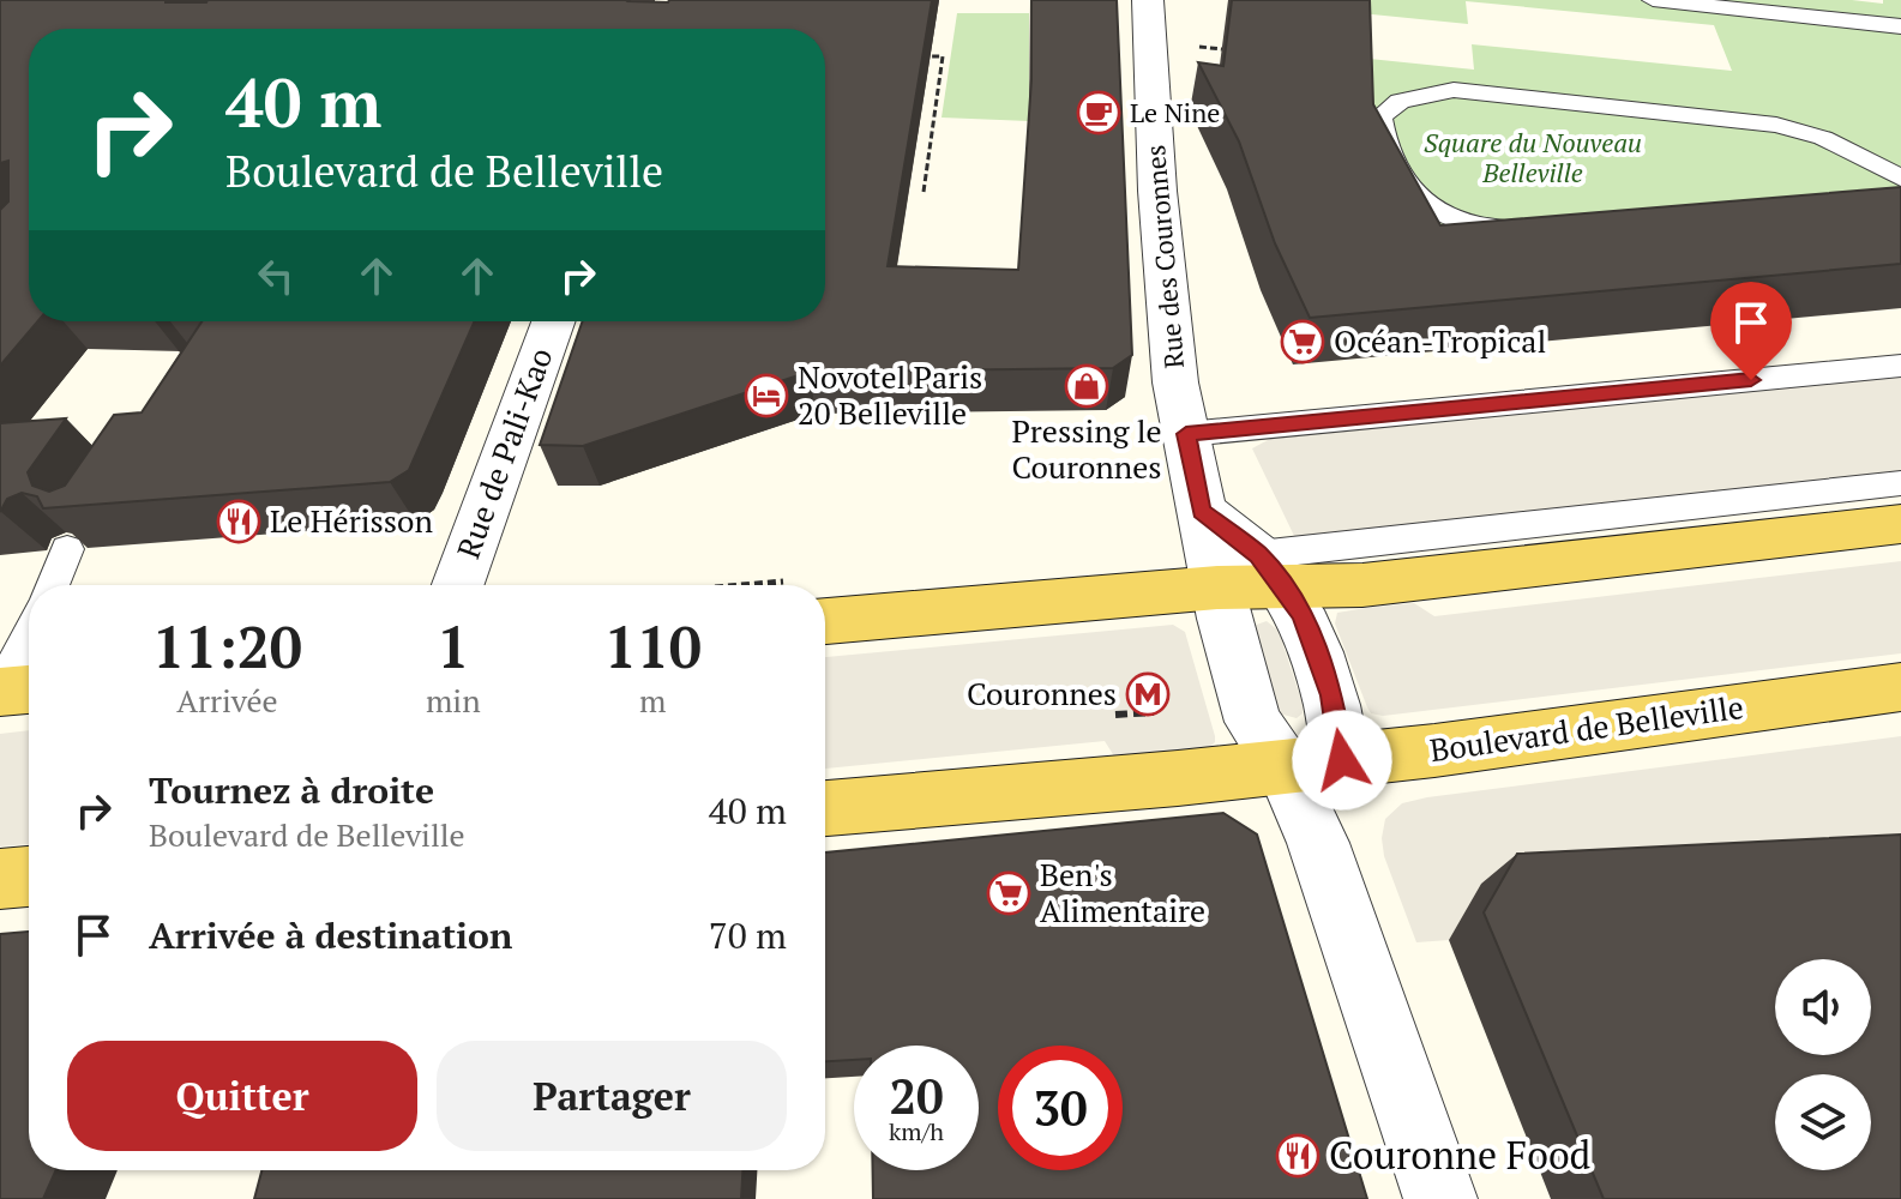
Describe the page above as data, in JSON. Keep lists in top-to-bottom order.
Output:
{
  "streets": {
    "main road": ["Boulevard de Belleville"],
    "street": ["Rue des Couronnes", "Rue de Pali-Kao"]
  },
  "crossings": [
    ["Rue des Couronnes", "Boulevard de Belleville"]
  ],
  "parks": ["Square du Nouveau Belleville"],
  "places": {
    "cafe": ["Le Nine"],
    "supermarket": ["Océan-Tropical", "Ben's Alimentaire"],
    "shop": ["Pressing le Couronnes"],
    "hotel": ["Novotel Paris 20 Belleville"],
    "restaurant": ["Le Hérisson", "Couronne Food"],
    "metro station": ["Couronnes"]
  },
  "page": {
    "turn": ["40 m", "Boulevard de Belleville"],
    "eta": [
      "11:20",
      "Arrivée",
      "1",
      "min",
      "110",
      "m"
    ],
    "list": [
      {
        "name": "Tournez à droite",
        "note": "Boulevard de Belleville",
        "value": "40 m"
      },
      {
        "name": "Arrivée à destination",
        "value": "70 m"
      }
    ],
    "buttons": ["Quitter", "Partager"],
    "speed": "20 km/h",
    "limit": "30"
  }
}
